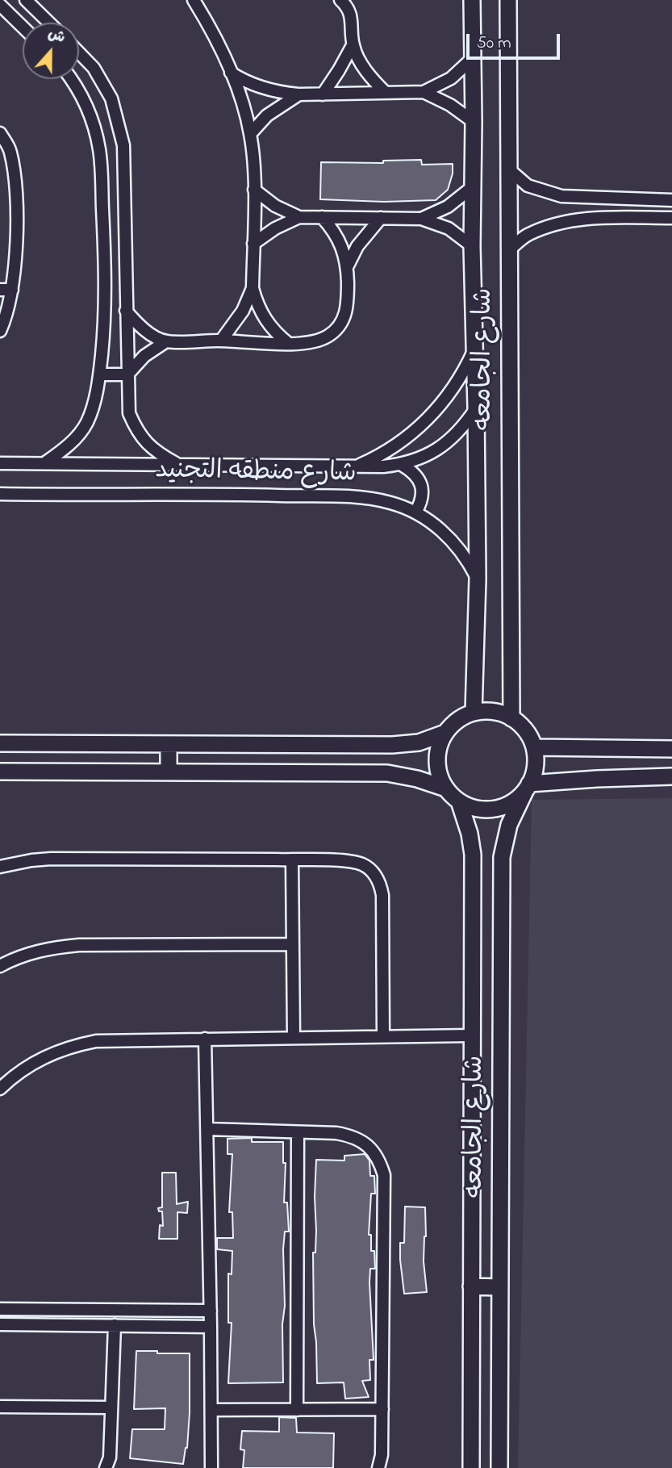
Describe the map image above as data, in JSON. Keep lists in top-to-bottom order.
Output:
{
  "streets": {
    "street": ["شارع الجامعه", "شارع منطقه التجنيد"]
  },
  "crossings": [
    ["شارع الجامعه", "شارع منطقه التجنيد"]
  ],
  "scale_bar": "50 m",
  "north": "top"
}
